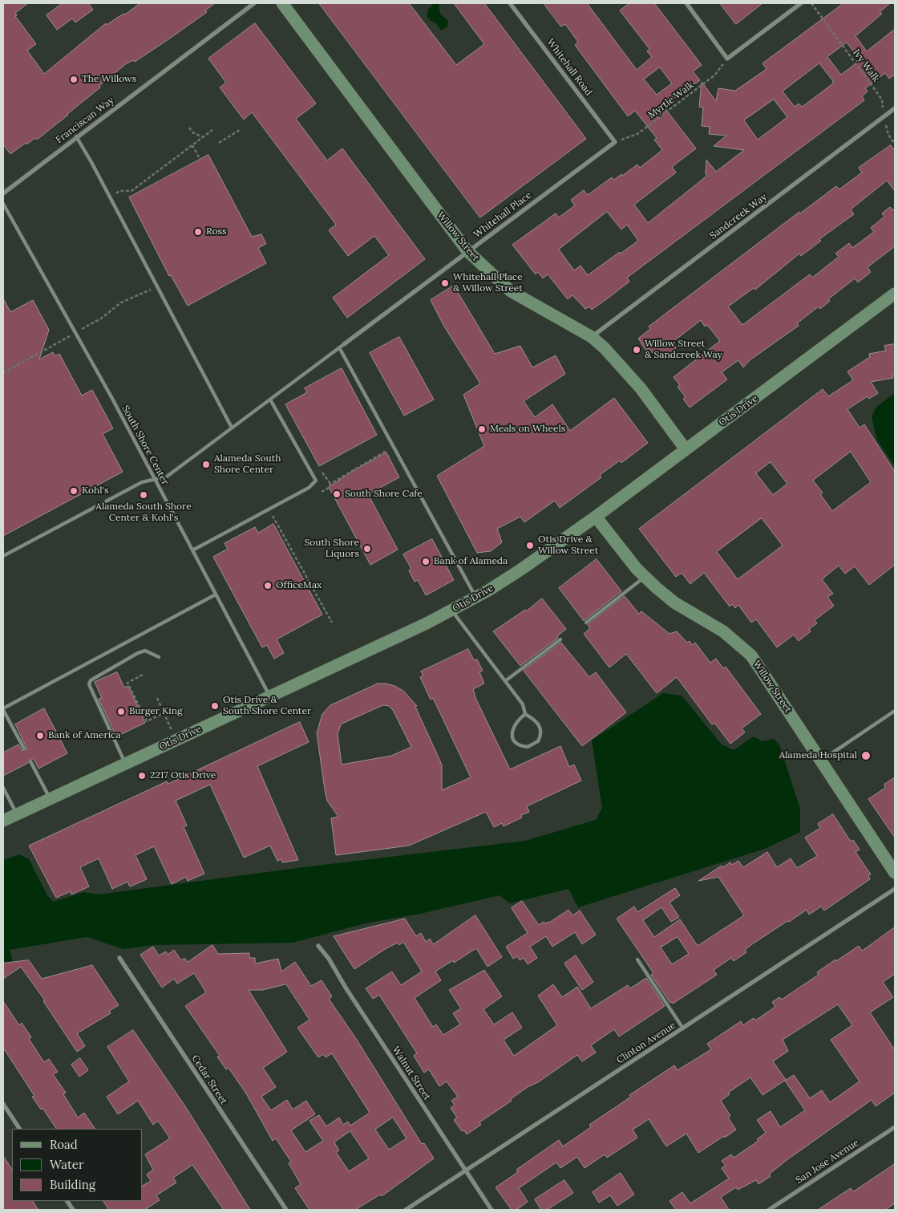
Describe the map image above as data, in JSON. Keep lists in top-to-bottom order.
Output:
{
  "streets": {
    "street": [
      "Whitehall Road",
      "Franciscan Way",
      "Whitehall Place",
      "Sandcreek Way",
      "Willow Street",
      "Otis Drive",
      "Clinton Avenue",
      "Walnut Street",
      "Cedar Street",
      "San Jose Avenue"
    ],
    "lane": ["South Shore Center"],
    "path": ["Ivy Walk", "Myrtle Walk"]
  },
  "crossings": [
    ["Ivy Walk", "Sandcreek Way"],
    ["Whitehall Road", "Myrtle Walk"],
    ["Whitehall Road", "Whitehall Place"],
    ["Myrtle Walk", "Whitehall Place"],
    ["Whitehall Place", "Willow Street"],
    ["Sandcreek Way", "Willow Street"],
    ["Willow Street", "Otis Drive"],
    ["Otis Drive", "South Shore Center"],
    ["Clinton Avenue", "Walnut Street"]
  ],
  "places": [
    "The Willows",
    "Ross",
    "Whitehall Place & Willow Street",
    "Willow Street & Sandcreek Way",
    "Meals on Wheels",
    "Alameda South Shore Center",
    "Kohl's",
    "South Shore Cafe",
    "Alameda South Shore Center & Kohl's",
    "Otis Drive & Willow Street",
    "South Shore Liquors",
    "Bank of Alameda",
    "OfficeMax",
    "Otis Drive & South Shore Center",
    "Burger King",
    "Bank of America",
    "Alameda Hospital",
    "2217 Otis Drive"
  ],
  "legend": ["Road", "Water", "Building"]
}
